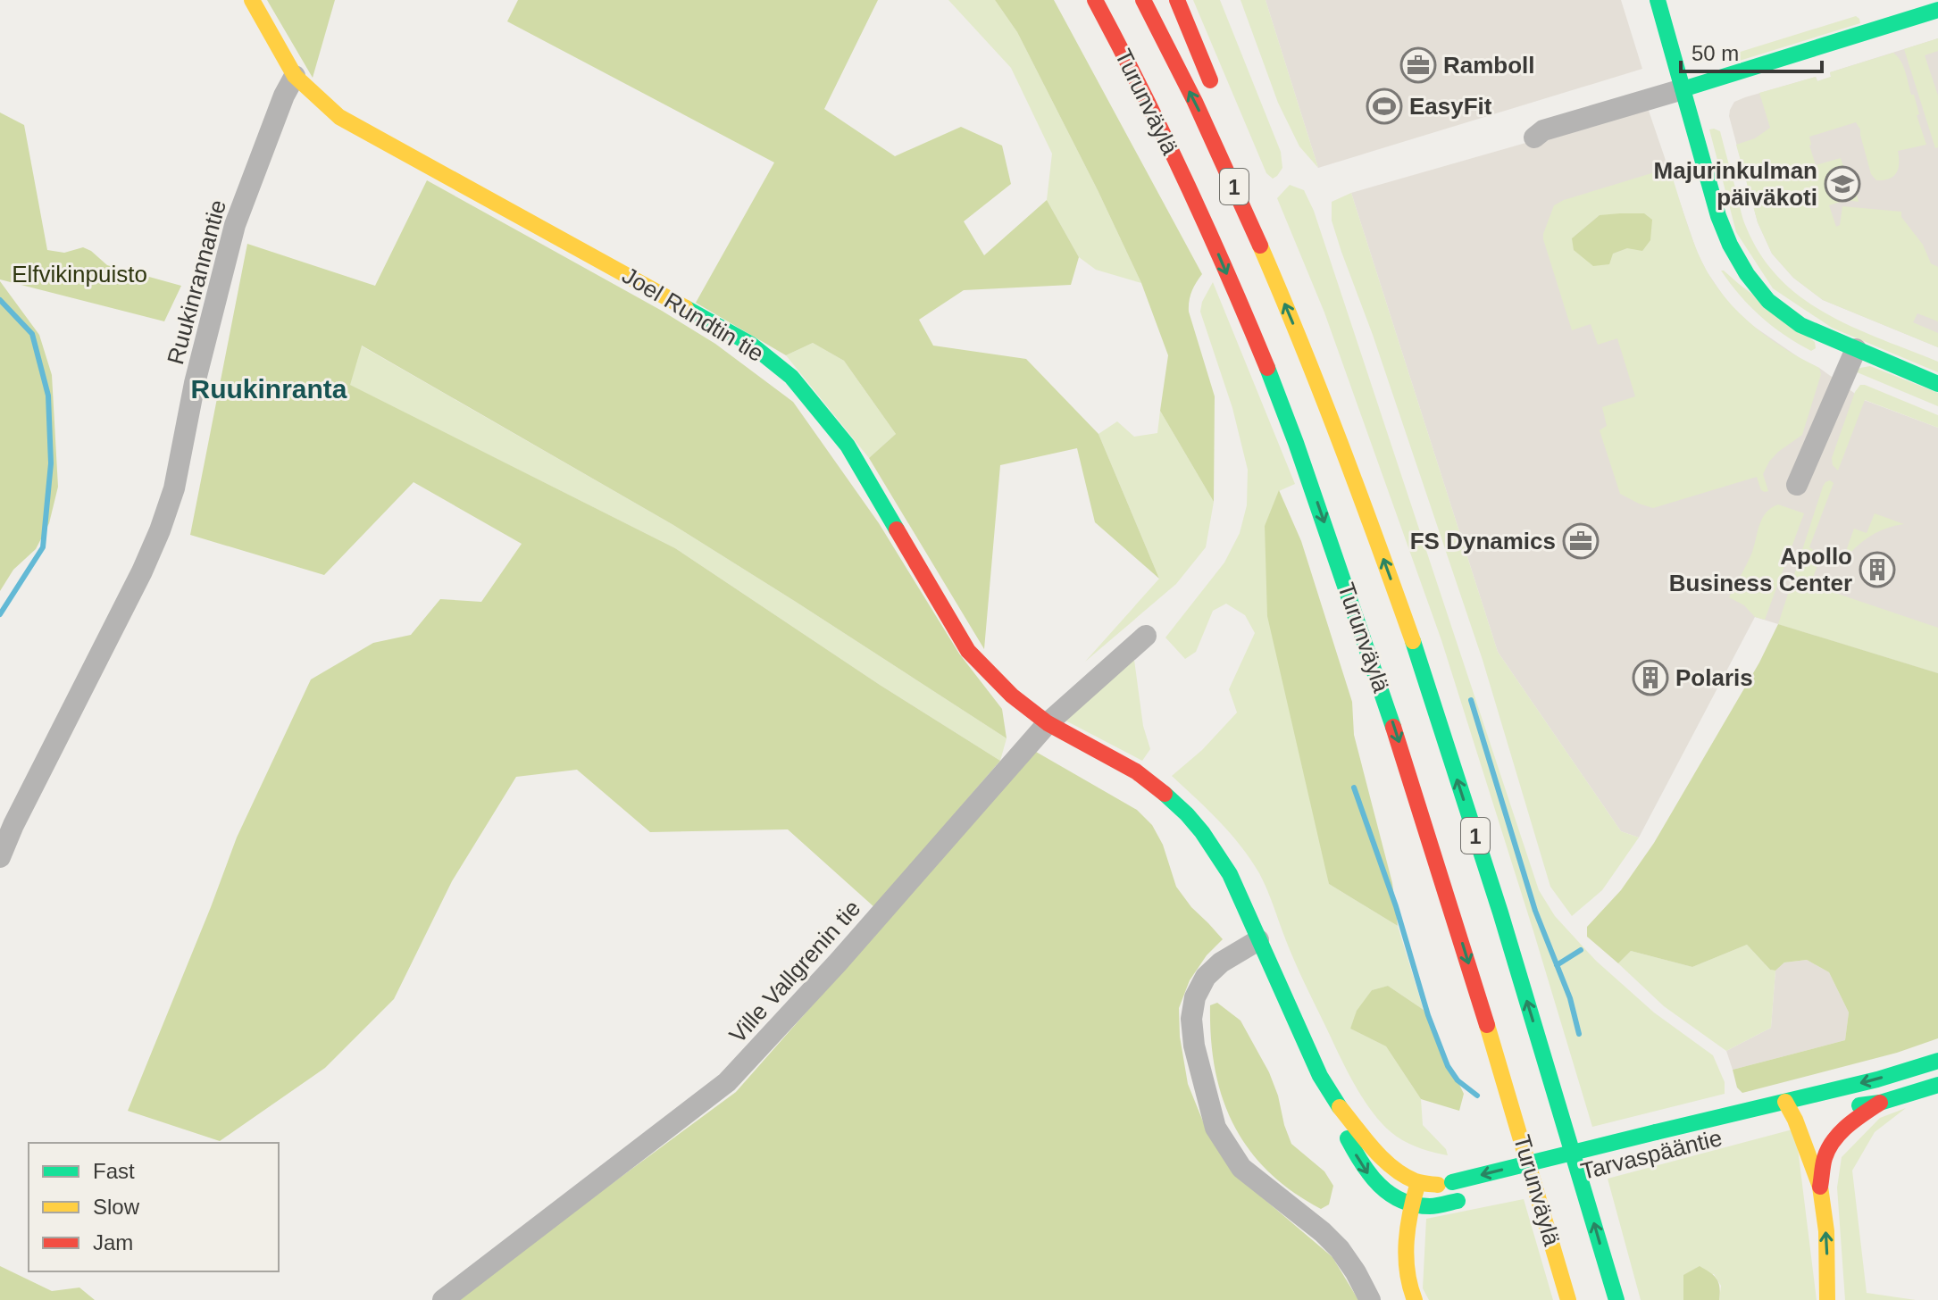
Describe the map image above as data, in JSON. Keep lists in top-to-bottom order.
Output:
{
  "streets": {
    "main road": [
      "Turunväylä",
      "1",
      "Joel Rundtin tie",
      "Tarvaspääntie"
    ],
    "street": ["Ruukinrannantie", "Ville Vallgrenin tie"]
  },
  "crossings": [
    ["Ruukinrannantie", "Joel Rundtin tie"],
    ["Joel Rundtin tie", "Ville Vallgrenin tie"]
  ],
  "districts": ["Ruukinranta"],
  "parks": ["Elfvikinpuisto"],
  "places": {
    "office": ["Ramboll", "FS Dynamics"],
    "sports": ["EasyFit"],
    "school or university": ["Majurinkulman päiväkoti"],
    "building": ["Apollo Business Center", "Polaris"]
  },
  "legend": ["Fast", "Slow", "Jam"],
  "scale_bar": "50 m"
}
